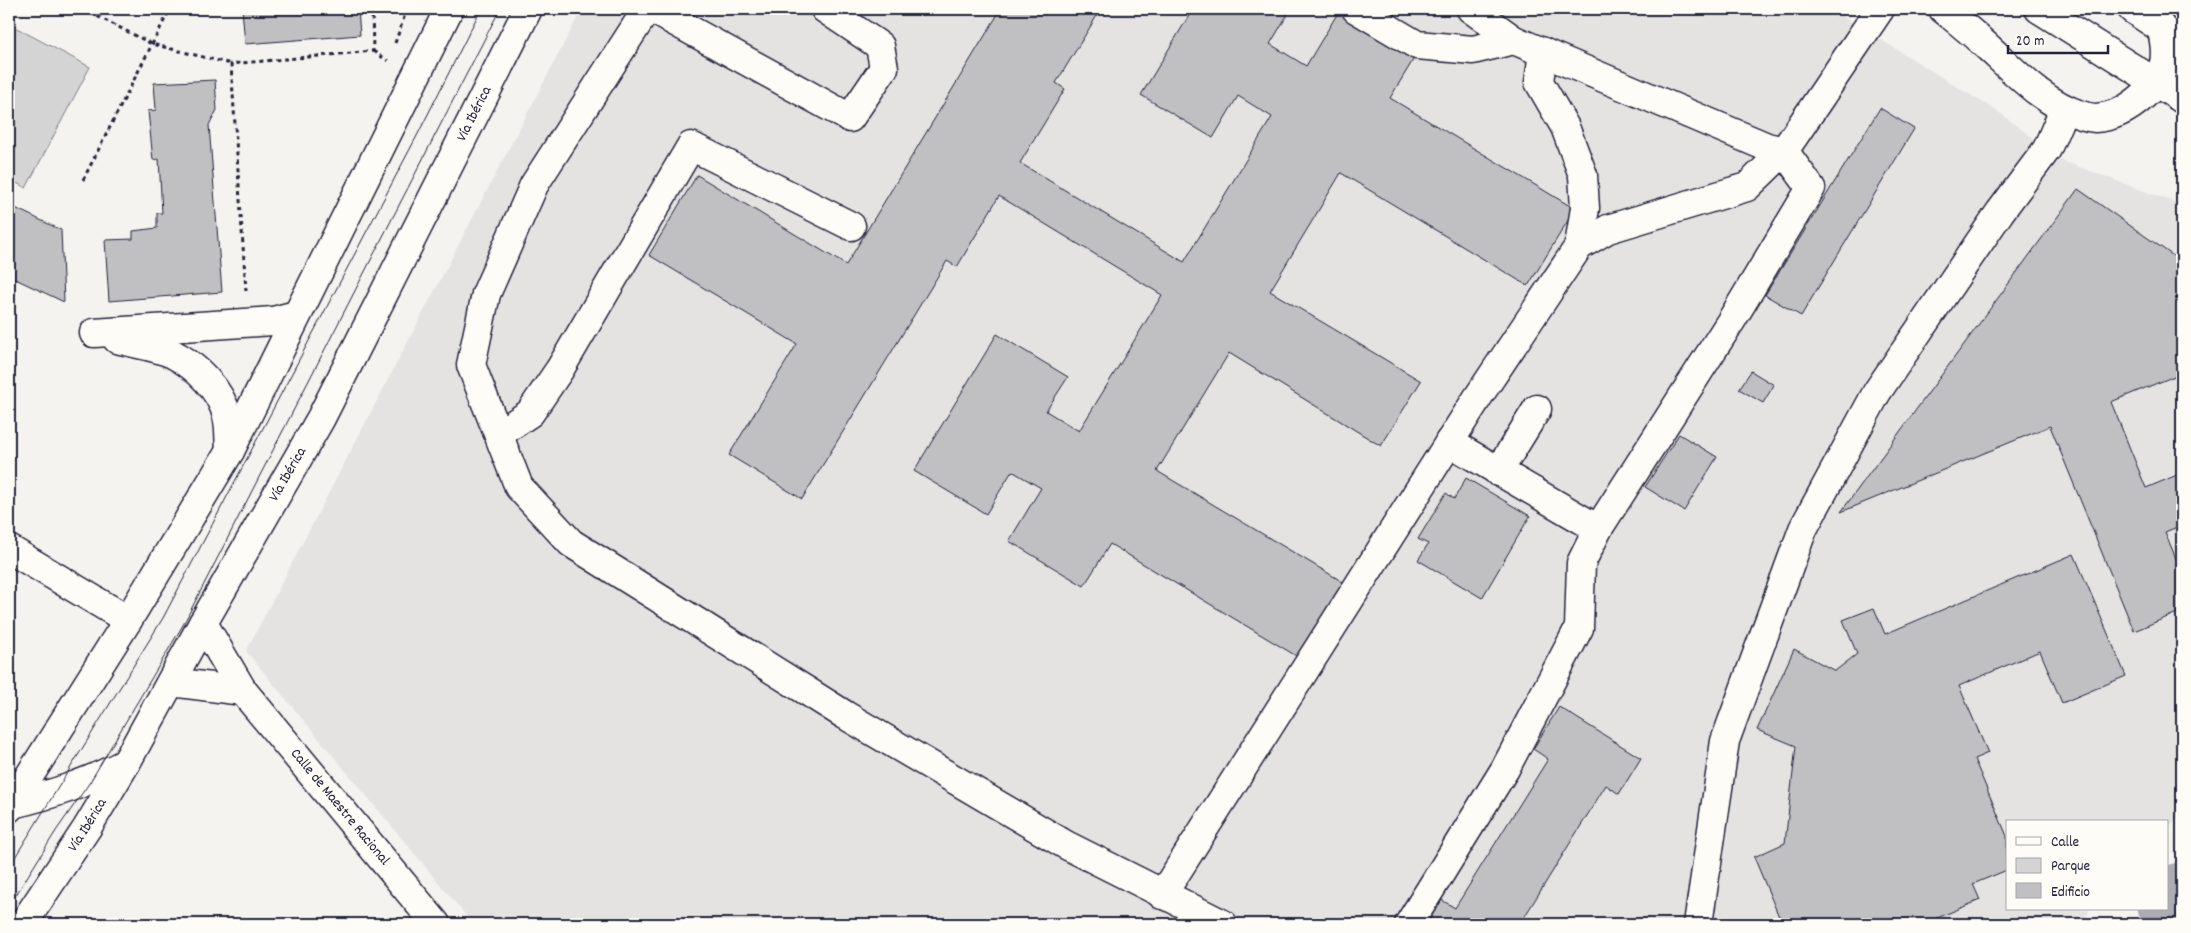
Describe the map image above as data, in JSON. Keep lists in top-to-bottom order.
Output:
{
  "streets": {
    "main road": ["Vía Ibérica", "Calle de Maestre Racional"]
  },
  "crossings": [
    ["Vía Ibérica", "Calle de Maestre Racional"]
  ],
  "legend": ["Calle", "Parque", "Edificio"],
  "scale_bar": "20 m"
}
